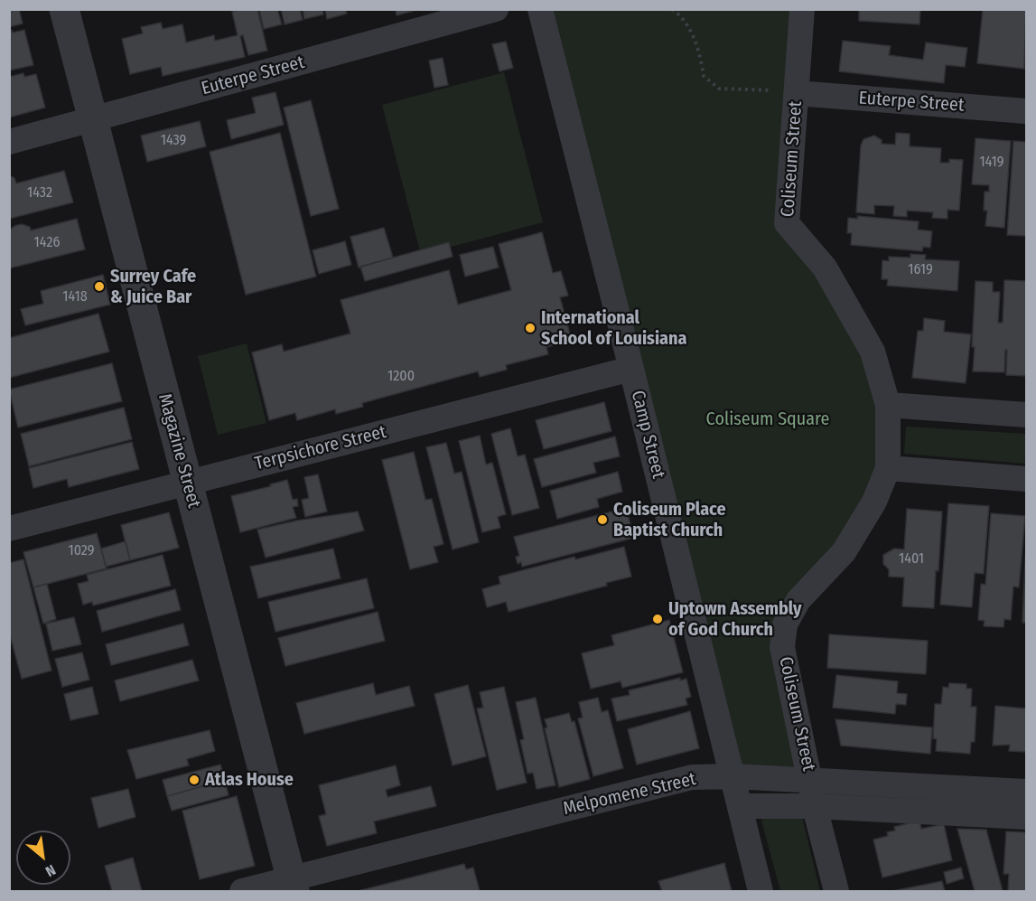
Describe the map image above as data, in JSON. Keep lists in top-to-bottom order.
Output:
{
  "streets": {
    "street": [
      "Euterpe Street",
      "Coliseum Street",
      "Camp Street",
      "Terpsichore Street",
      "Magazine Street",
      "Melpomene Street"
    ]
  },
  "crossings": [
    ["Euterpe Street", "Coliseum Street"],
    ["Euterpe Street", "Magazine Street"],
    ["Coliseum Street", "Melpomene Street"],
    ["Camp Street", "Terpsichore Street"],
    ["Camp Street", "Melpomene Street"],
    ["Terpsichore Street", "Magazine Street"],
    ["Magazine Street", "Melpomene Street"]
  ],
  "parks": ["Coliseum Square"],
  "places": [
    "Surrey Cafe & Juice Bar",
    "International School of Louisiana",
    "Coliseum Place Baptist Church",
    "Uptown Assembly of God Church",
    "Atlas House"
  ],
  "house_numbers": [
    "1439",
    "1419",
    "1432",
    "1426",
    "1619",
    "1418",
    "1200",
    "1029",
    "1401"
  ],
  "north": "bottom right"
}
